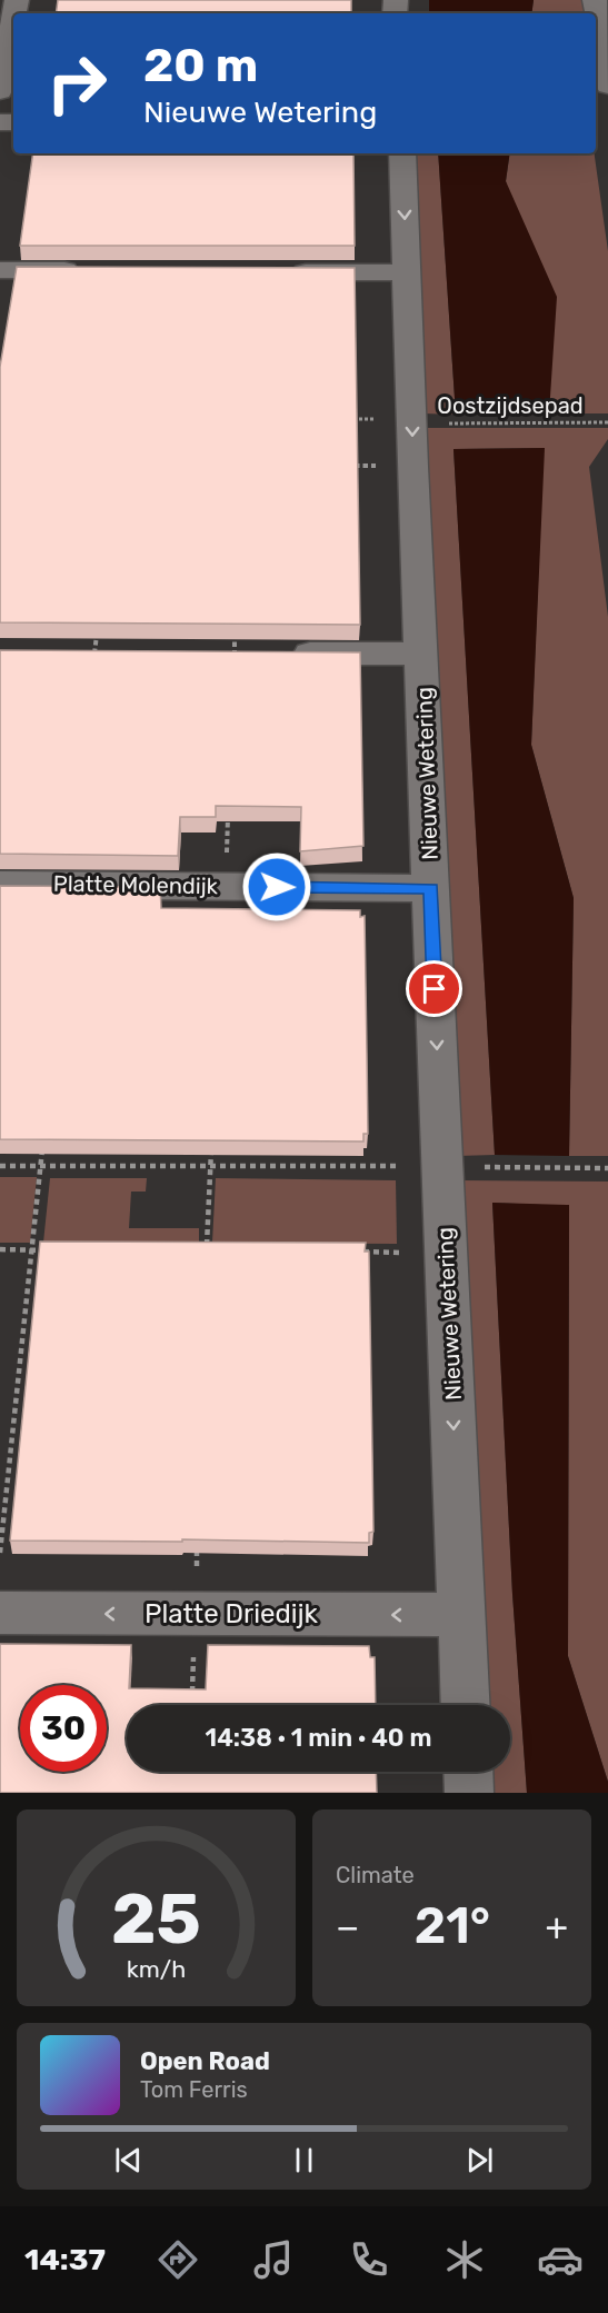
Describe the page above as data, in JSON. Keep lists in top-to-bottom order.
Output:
{
  "streets": {
    "street": ["Nieuwe Wetering", "Platte Molendijk", "Platte Driedijk"],
    "path": ["Oostzijdsepad"]
  },
  "crossings": [
    ["Oostzijdsepad", "Nieuwe Wetering"],
    ["Nieuwe Wetering", "Platte Molendijk"],
    ["Nieuwe Wetering", "Platte Driedijk"]
  ],
  "one_way": ["Nieuwe Wetering", "Platte Driedijk"],
  "page": {
    "turn": ["20 m", "Nieuwe Wetering"],
    "limit": "30",
    "trip": "14:38 · 1 min · 40 m",
    "tile": "Climate",
    "heat": ["−", "21°", "+"],
    "song": ["Open Road", "Tom Ferris"],
    "tabs": "14:37",
    "gauge": ["25", "km/h"]
  }
}
